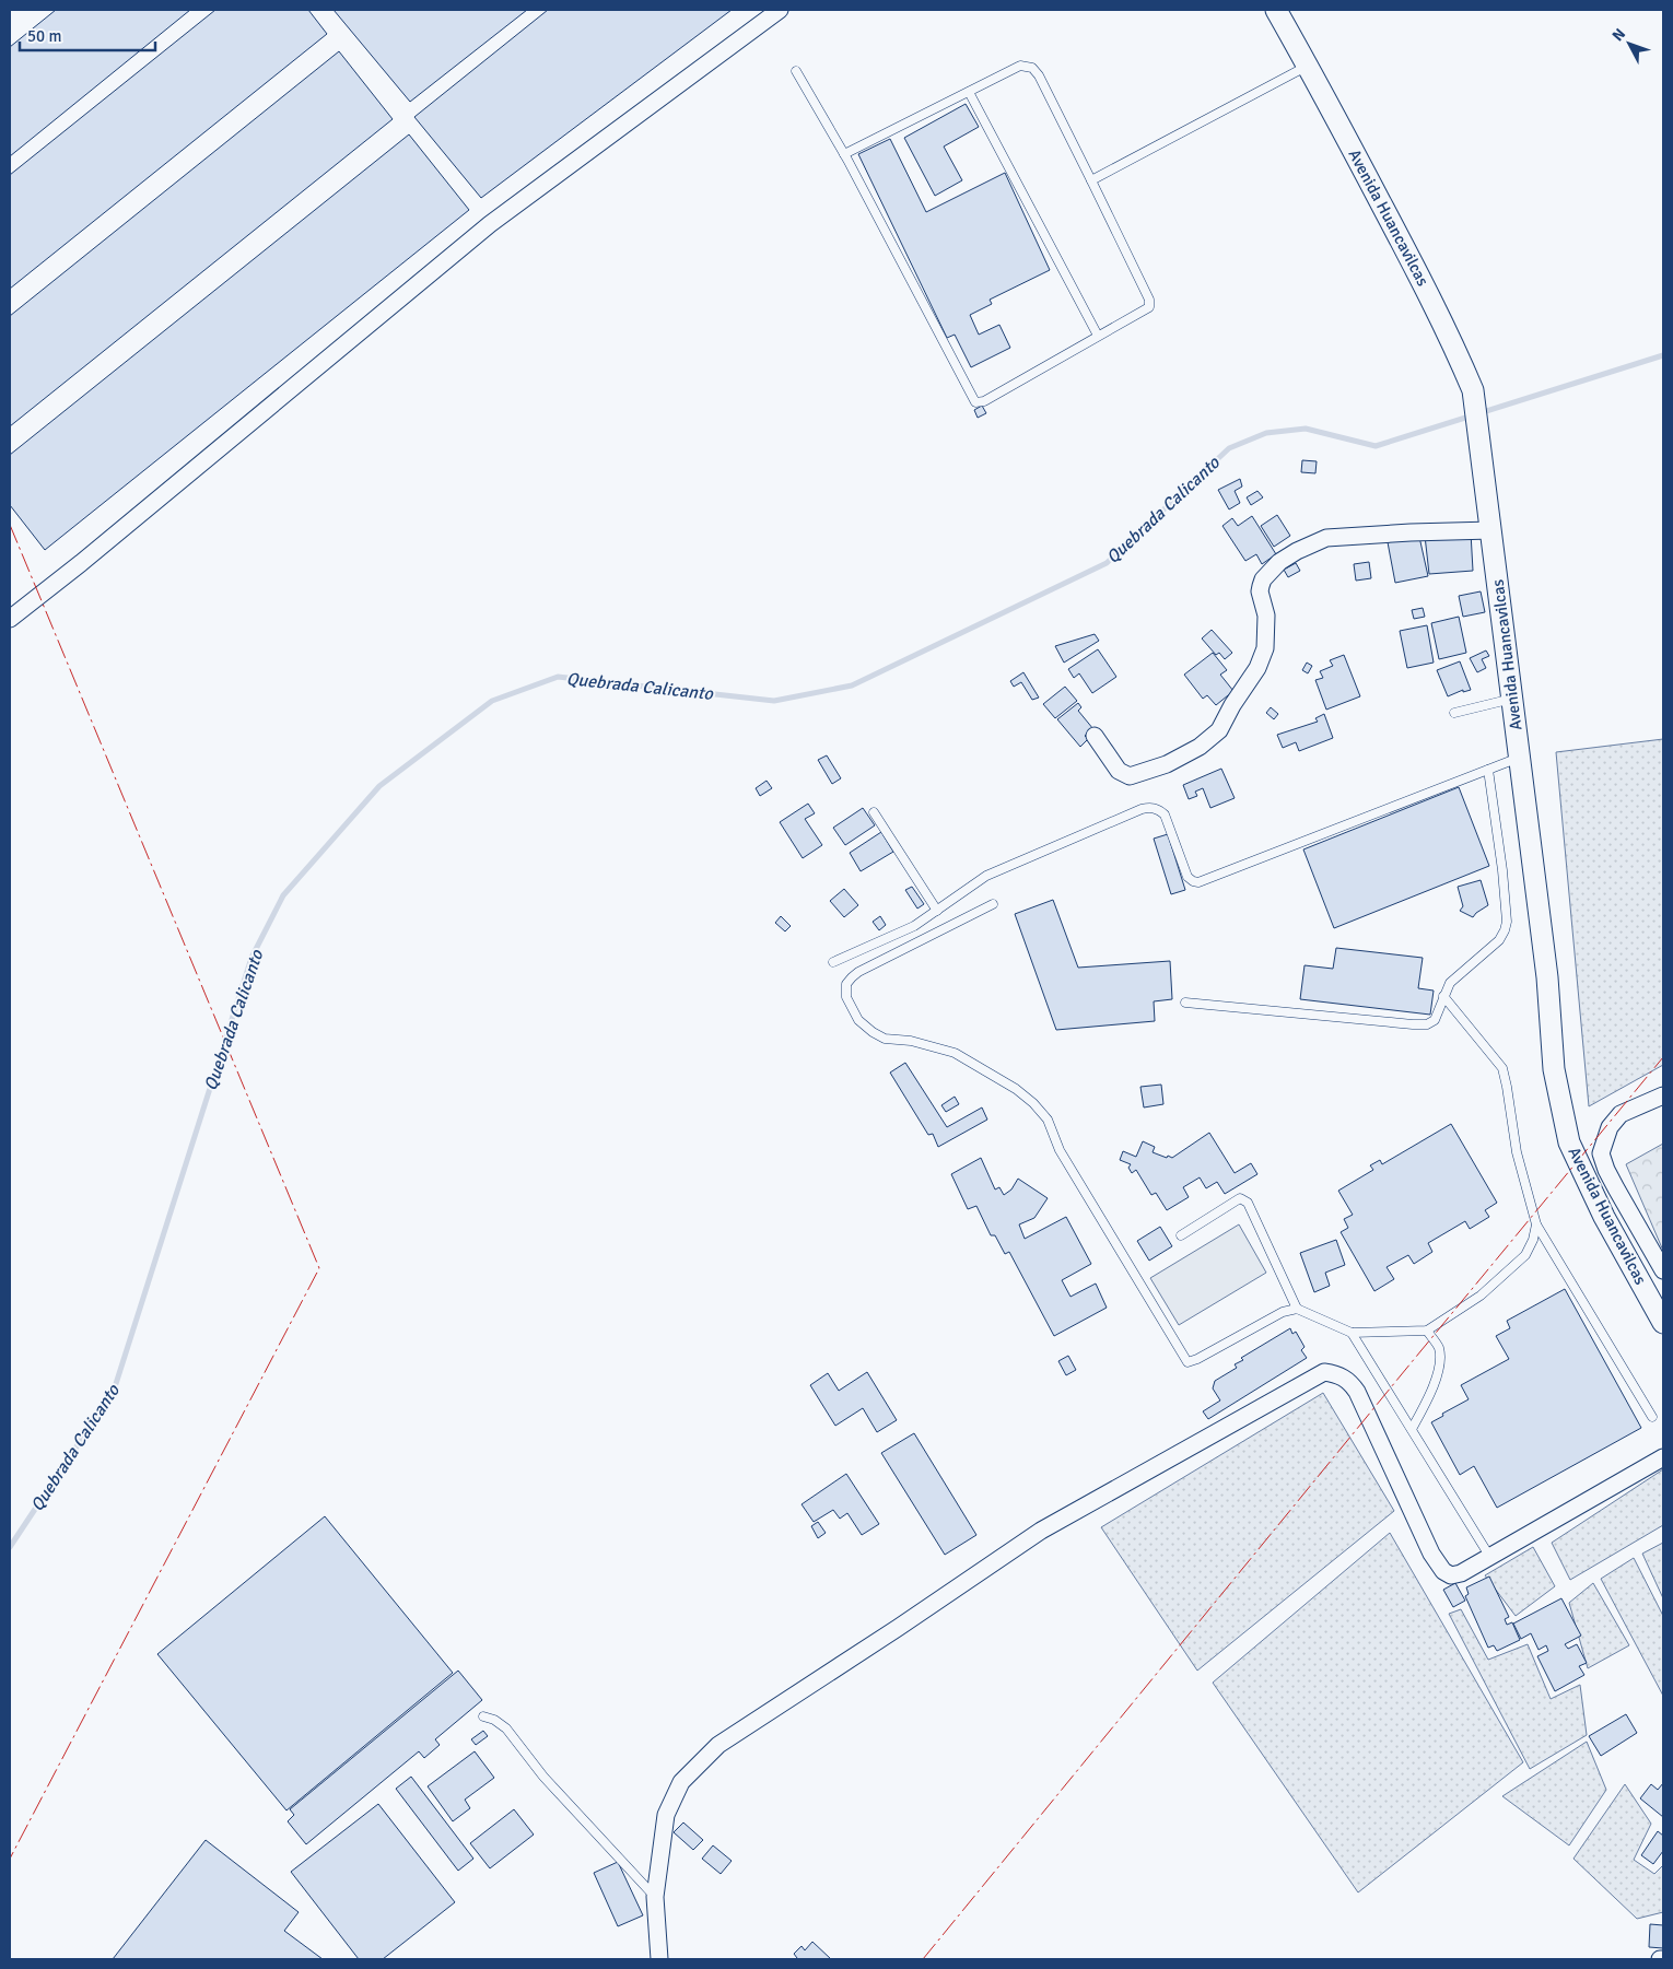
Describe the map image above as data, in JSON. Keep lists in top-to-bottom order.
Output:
{
  "streets": {
    "street": ["Avenida Huancavilcas"]
  },
  "water": ["Quebrada Calicanto"],
  "scale_bar": "50 m",
  "north": "top left"
}
